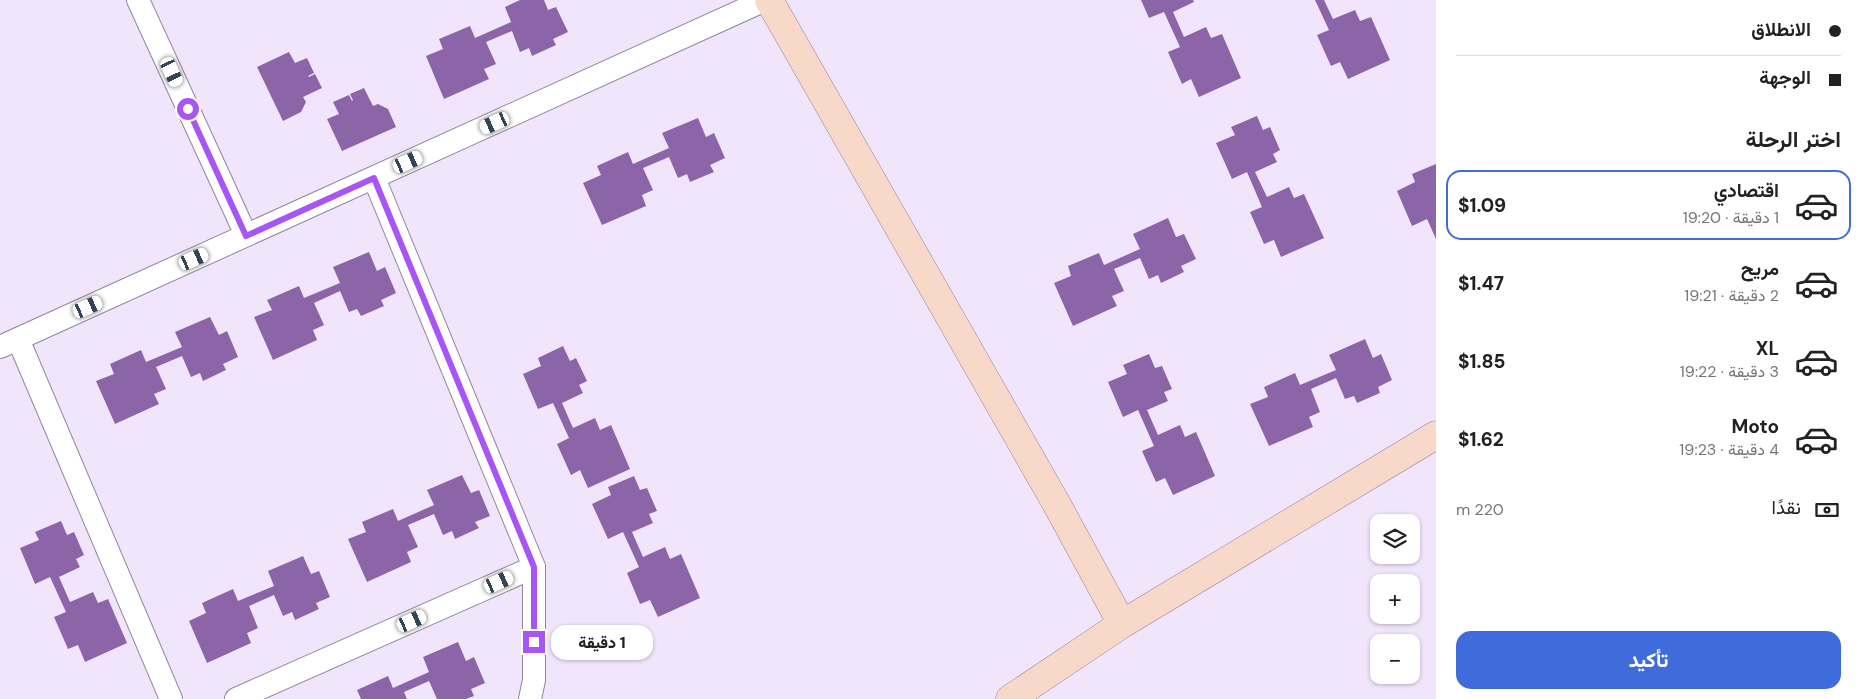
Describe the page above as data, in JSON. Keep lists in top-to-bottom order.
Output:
{
  "page": {
    "banner": ["الانطلاق", "الوجهة"],
    "heading": "اختر الرحلة",
    "list": [
      {
        "name": "اقتصادي",
        "note": "1 دقيقة · 19:20",
        "value": "$1.09"
      },
      {
        "name": "مريح",
        "note": "2 دقيقة · 19:21",
        "value": "$1.47"
      },
      {
        "name": "XL",
        "note": "3 دقيقة · 19:22",
        "value": "$1.85"
      },
      {
        "name": "Moto",
        "note": "4 دقيقة · 19:23",
        "value": "$1.62"
      }
    ],
    "pay": ["نقدًا", "220 m"],
    "map_buttons": ["+", "−"],
    "buttons": "تأكيد",
    "bubble": "1 دقيقة"
  }
}
